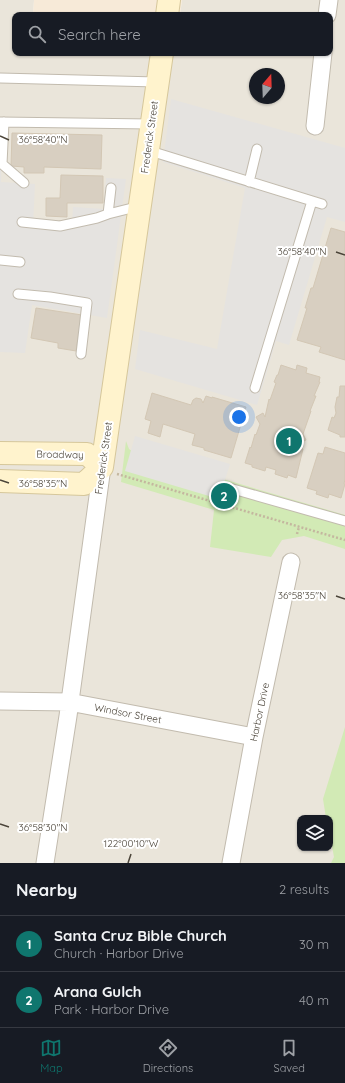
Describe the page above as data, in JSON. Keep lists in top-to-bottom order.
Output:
{
  "streets": {
    "main road": ["Frederick Street", "Broadway"],
    "street": ["Harbor Drive", "Windsor Street"]
  },
  "crossings": [
    ["Frederick Street", "Broadway"],
    ["Frederick Street", "Windsor Street"],
    ["Harbor Drive", "Windsor Street"]
  ],
  "north": "top",
  "page": {
    "search": "Search here",
    "pins": ["1", "2"],
    "heading": ["Nearby", "2 results"],
    "list": [
      {
        "mark": "1",
        "name": "Santa Cruz Bible Church",
        "note": "Church · Harbor Drive",
        "value": "30 m"
      },
      {
        "mark": "2",
        "name": "Arana Gulch",
        "note": "Park · Harbor Drive",
        "value": "40 m"
      }
    ],
    "nav": ["Map", "Directions", "Saved"]
  },
  "coordinates": [
    "36°58'40\"N",
    "36°58'35\"N",
    "36°58'30\"N",
    "122°00'10\"W"
  ]
}
